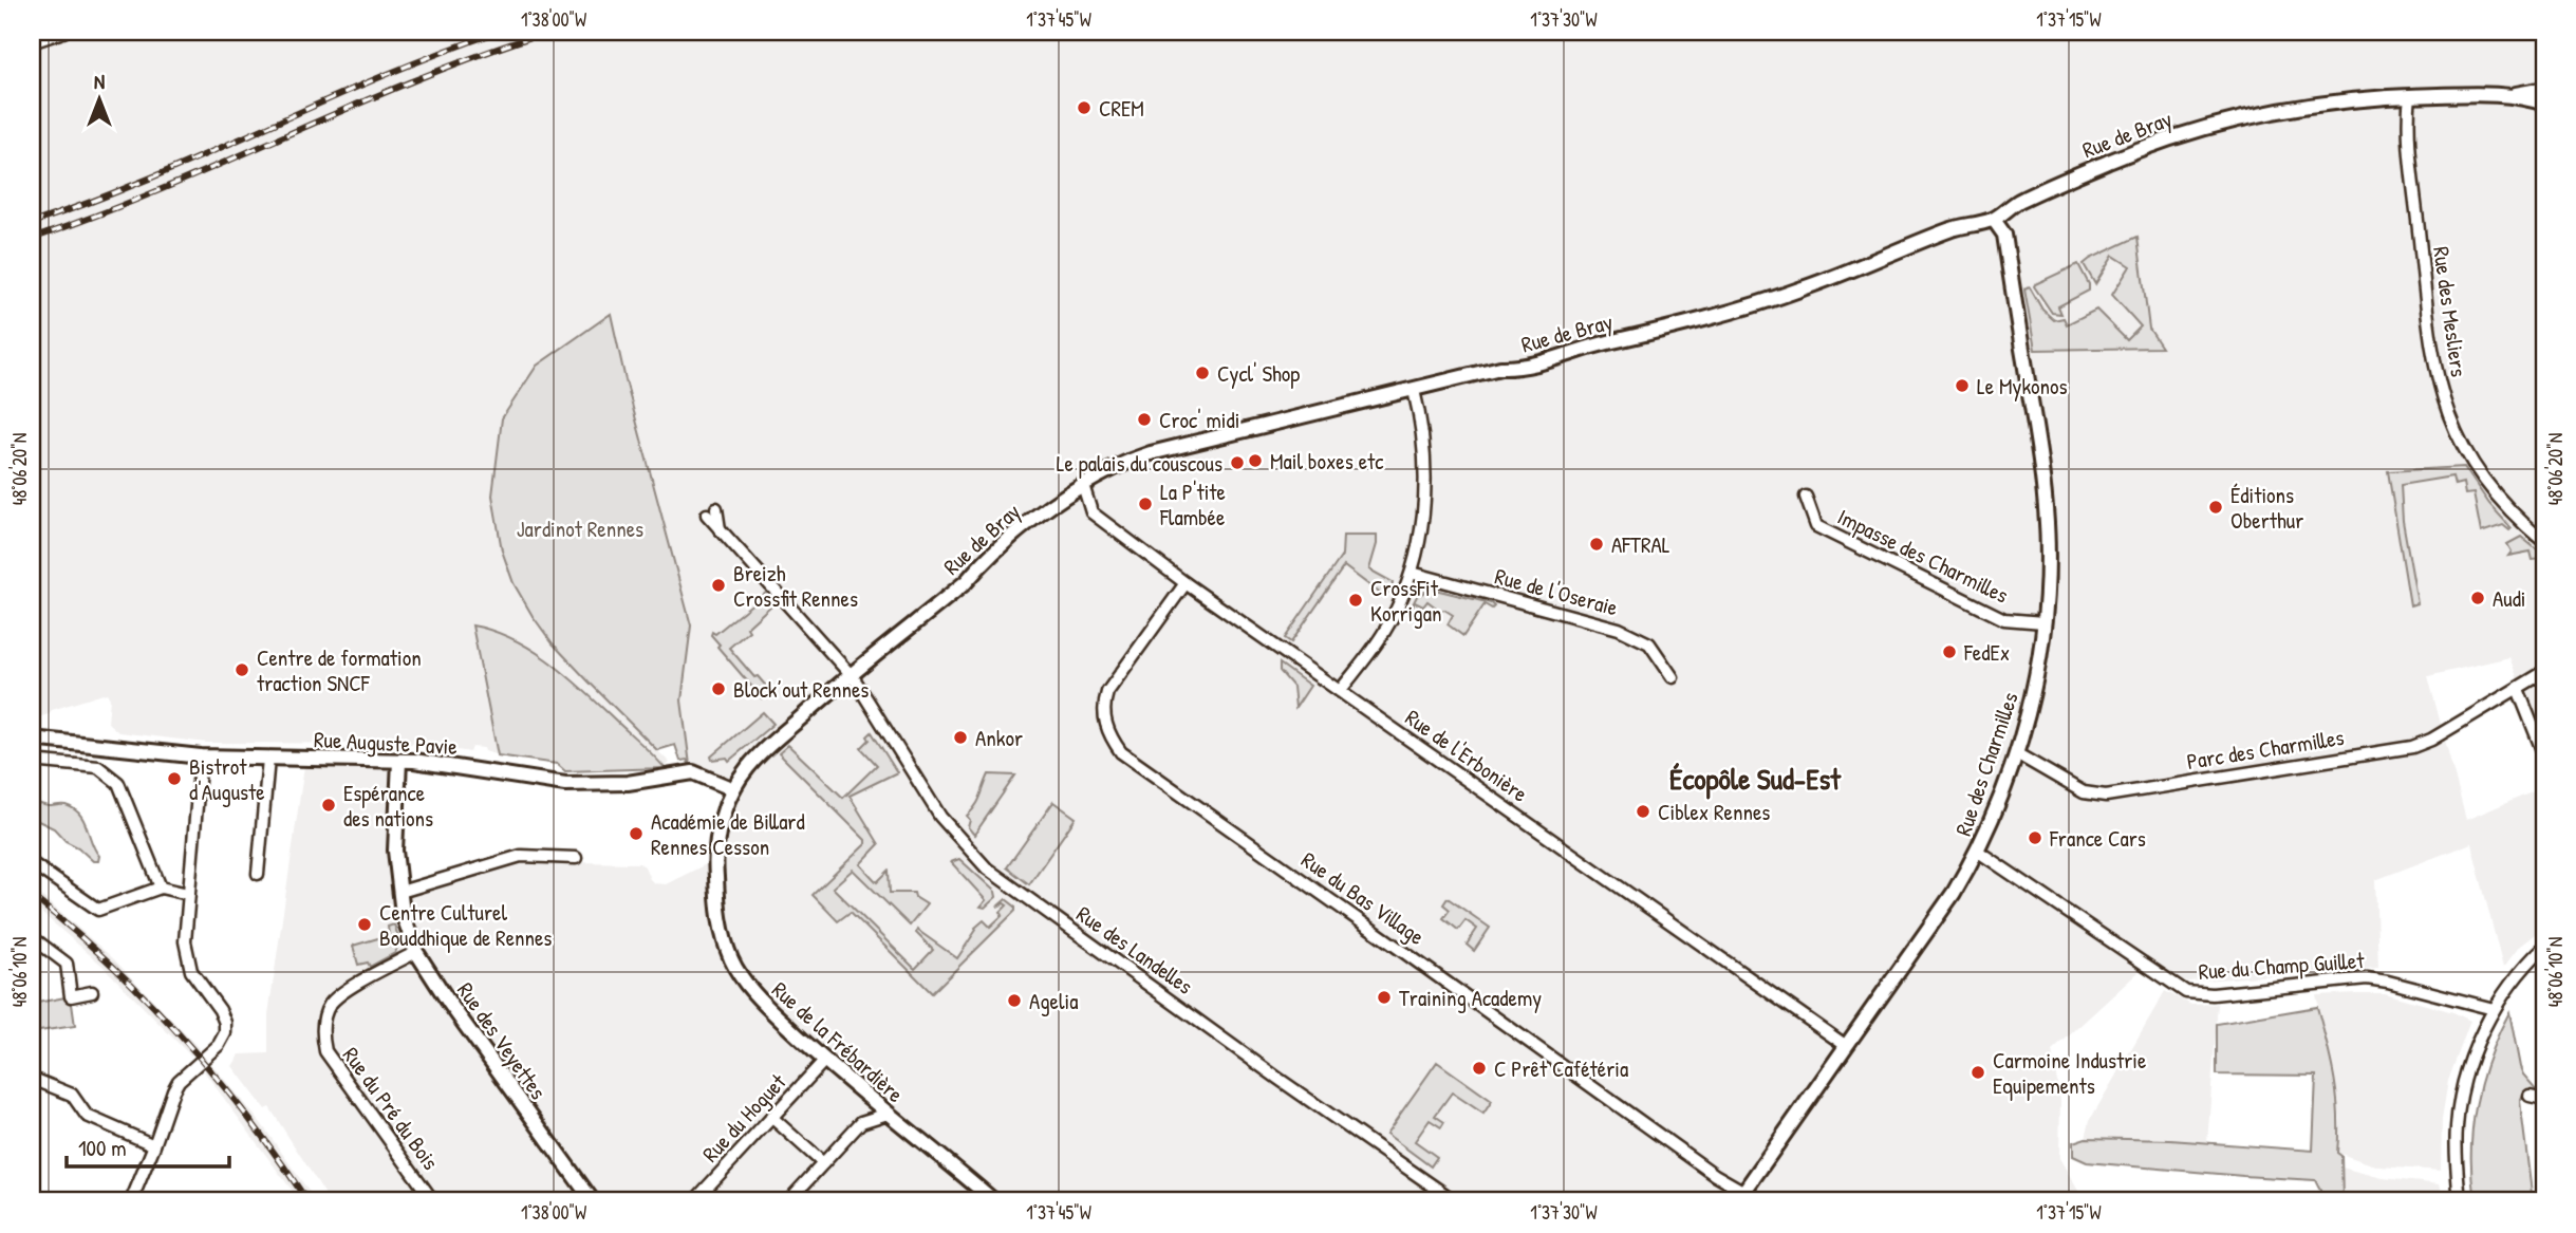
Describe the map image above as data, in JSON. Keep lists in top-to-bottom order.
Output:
{
  "streets": {
    "street": [
      "Rue de Bray",
      "Rue des Mesliers",
      "Impasse des Charmilles",
      "Rue de l'Oseraie",
      "Rue Auguste Pavie",
      "Parc des Charmilles",
      "Rue de l'Erbonière",
      "Rue des Charmilles",
      "Rue du Bas Village",
      "Rue des Landelles",
      "Rue du Champ Guillet",
      "Rue des Veyettes",
      "Rue de la Frébardière",
      "Rue du Pré du Bois",
      "Rue du Hoguet"
    ]
  },
  "crossings": [
    ["Rue de Bray", "Rue des Mesliers"],
    ["Rue de Bray", "Rue Auguste Pavie"],
    ["Rue de Bray", "Rue de l'Erbonière"],
    ["Rue de Bray", "Rue des Charmilles"],
    ["Rue de Bray", "Rue des Landelles"],
    ["Rue de Bray", "Rue de la Frébardière"],
    ["Impasse des Charmilles", "Rue des Charmilles"],
    ["Rue Auguste Pavie", "Rue des Veyettes"],
    ["Rue Auguste Pavie", "Rue de la Frébardière"],
    ["Parc des Charmilles", "Rue des Charmilles"],
    ["Rue de l'Erbonière", "Rue des Charmilles"],
    ["Rue de l'Erbonière", "Rue du Bas Village"],
    ["Rue des Charmilles", "Rue du Bas Village"],
    ["Rue des Charmilles", "Rue du Champ Guillet"],
    ["Rue des Veyettes", "Rue du Pré du Bois"],
    ["Rue de la Frébardière", "Rue du Hoguet"]
  ],
  "districts": ["Écopôle Sud-Est"],
  "parks": ["Jardinot Rennes"],
  "places": [
    "CREM",
    "Cycl' Shop",
    "Le Mykonos",
    "Croc' midi",
    "Mail boxes etc",
    "Le palais du couscous",
    "La P'tite Flambée",
    "Éditions Oberthur",
    "AFTRAL",
    "Breizh Crossfit Rennes",
    "Audi",
    "CrossFit Korrigan",
    "FedEx",
    "Centre de formation traction SNCF",
    "Block’out Rennes",
    "Ankor",
    "Bistrot d'Auguste",
    "Espérance des nations",
    "Ciblex Rennes",
    "Académie de Billard Rennes Cesson",
    "France Cars",
    "Centre Culturel Bouddhique de Rennes",
    "Training Academy",
    "Agelia",
    "C Prêt Cafétéria",
    "Carmoine Industrie Equipements"
  ],
  "scale_bar": "100 m",
  "north": "top",
  "coordinates": [
    "1°38'00\"W",
    "1°37'45\"W",
    "1°37'30\"W",
    "1°37'15\"W",
    "48°06'20\"N",
    "48°06'10\"N"
  ]
}
